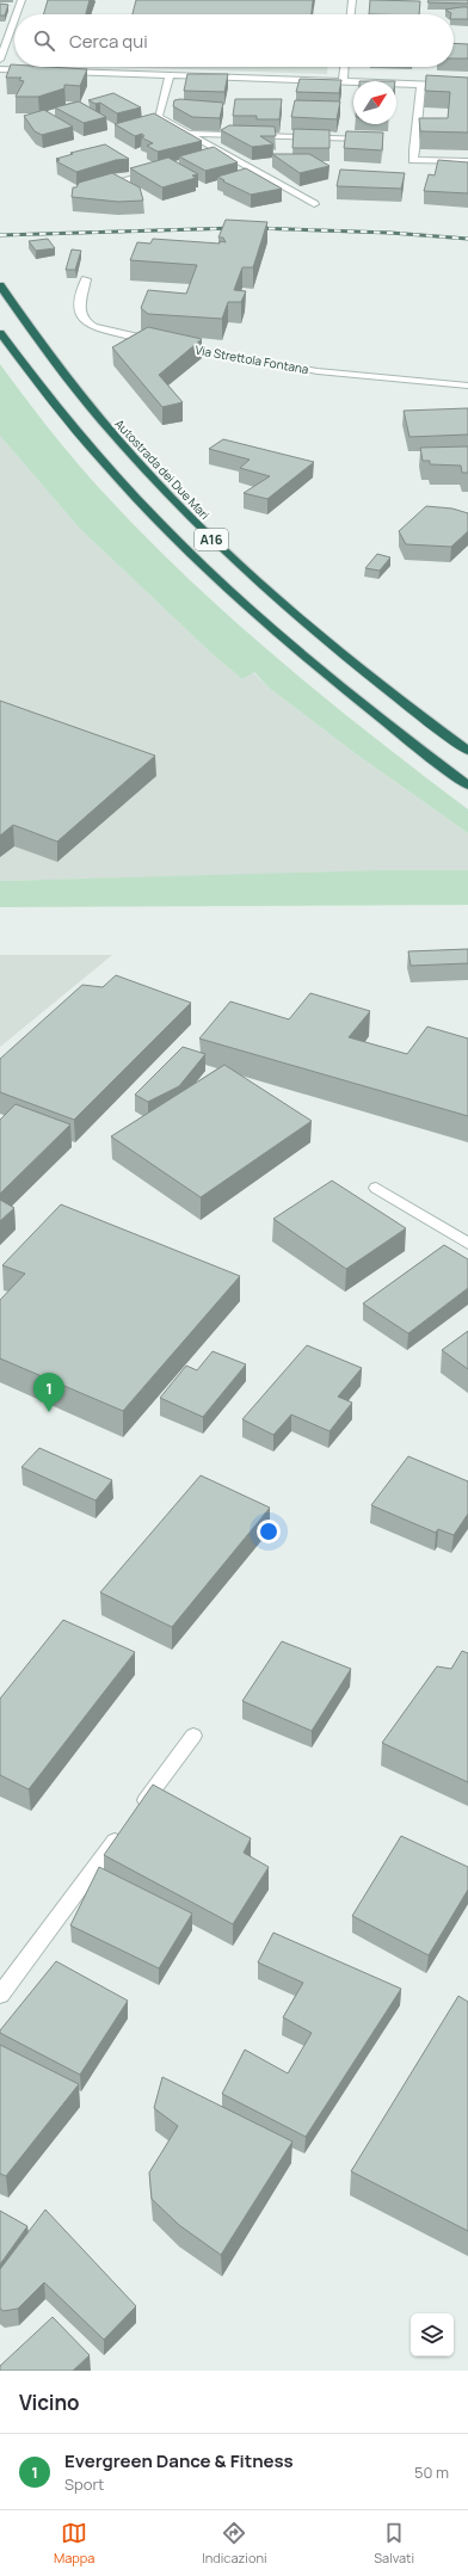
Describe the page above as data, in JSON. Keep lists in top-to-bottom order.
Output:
{
  "streets": {
    "highway": ["Autostrada dei Due Mari", "A16"],
    "street": ["Via Strettola Fontana"]
  },
  "north": "top right",
  "page": {
    "search": "Cerca qui",
    "pins": "1",
    "heading": "Vicino",
    "list": [
      {
        "mark": "1",
        "name": "Evergreen Dance & Fitness",
        "note": "Sport",
        "value": "50 m"
      }
    ],
    "nav": ["Mappa", "Indicazioni", "Salvati"]
  }
}
